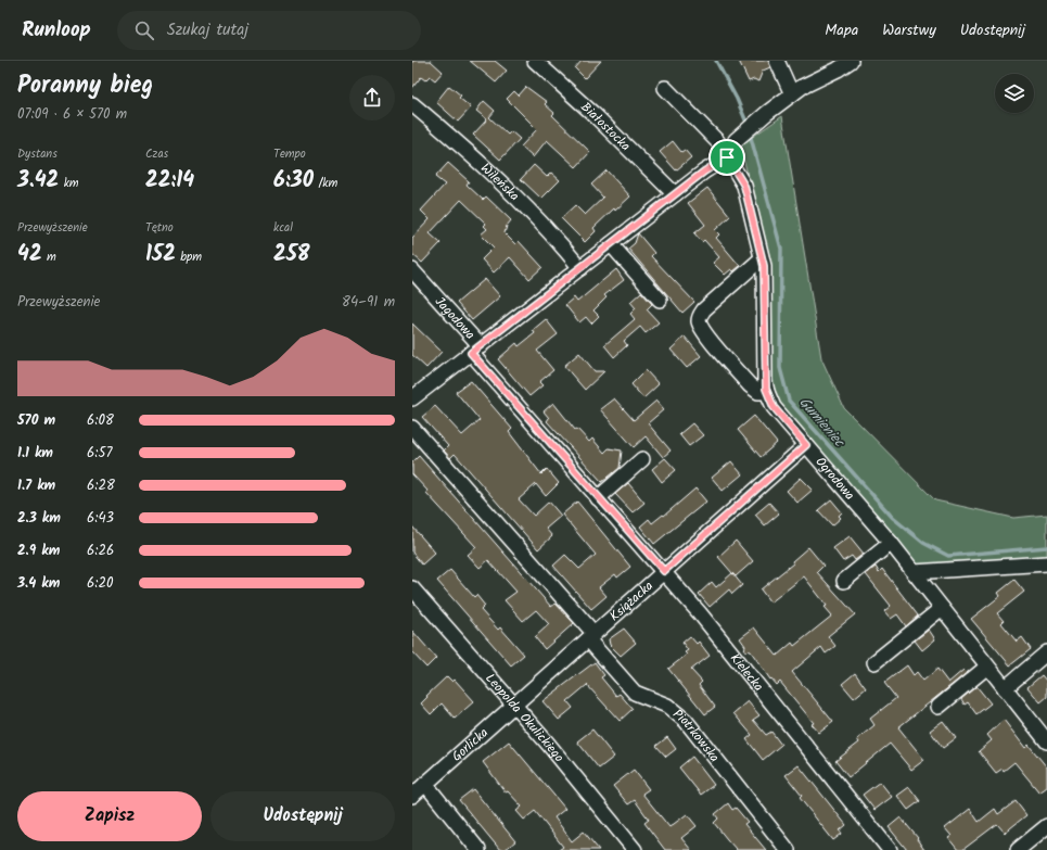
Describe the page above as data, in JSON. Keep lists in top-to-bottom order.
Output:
{
  "streets": {
    "street": [
      "Białostocka",
      "Wileńska",
      "Jagodowa",
      "Ogrodowa",
      "Książacka",
      "Kielecka",
      "Leopolda Okulickiego",
      "Piotrkowska",
      "Gorlicka"
    ]
  },
  "crossings": [
    ["Białostocka", "Jagodowa"],
    ["Wileńska", "Jagodowa"],
    ["Jagodowa", "Ogrodowa"],
    ["Jagodowa", "Kielecka"],
    ["Ogrodowa", "Książacka"],
    ["Książacka", "Kielecka"],
    ["Książacka", "Leopolda Okulickiego"],
    ["Książacka", "Piotrkowska"],
    ["Książacka", "Gorlicka"],
    ["Leopolda Okulickiego", "Gorlicka"]
  ],
  "water": ["Gumieniec"],
  "page": {
    "header": "Runloop",
    "search": "Szukaj tutaj",
    "nav": ["Mapa", "Warstwy", "Udostępnij"],
    "heading": ["Poranny bieg", "07:09 · 6 × 570 m"],
    "stats": [
      ["Dystans", "3.42 km"],
      ["Czas", "22:14"],
      ["Tempo", "6:30 /km"],
      ["Przewyższenie", "42 m"],
      ["Tętno", "152 bpm"],
      ["kcal", "258"]
    ],
    "chart": ["Przewyższenie", "84–91 m"],
    "list": [
      {
        "name": "570 m",
        "note": "6:08"
      },
      {
        "name": "1.1 km",
        "note": "6:57"
      },
      {
        "name": "1.7 km",
        "note": "6:28"
      },
      {
        "name": "2.3 km",
        "note": "6:43"
      },
      {
        "name": "2.9 km",
        "note": "6:26"
      },
      {
        "name": "3.4 km",
        "note": "6:20"
      }
    ],
    "buttons": ["Zapisz", "Udostępnij"]
  }
}
